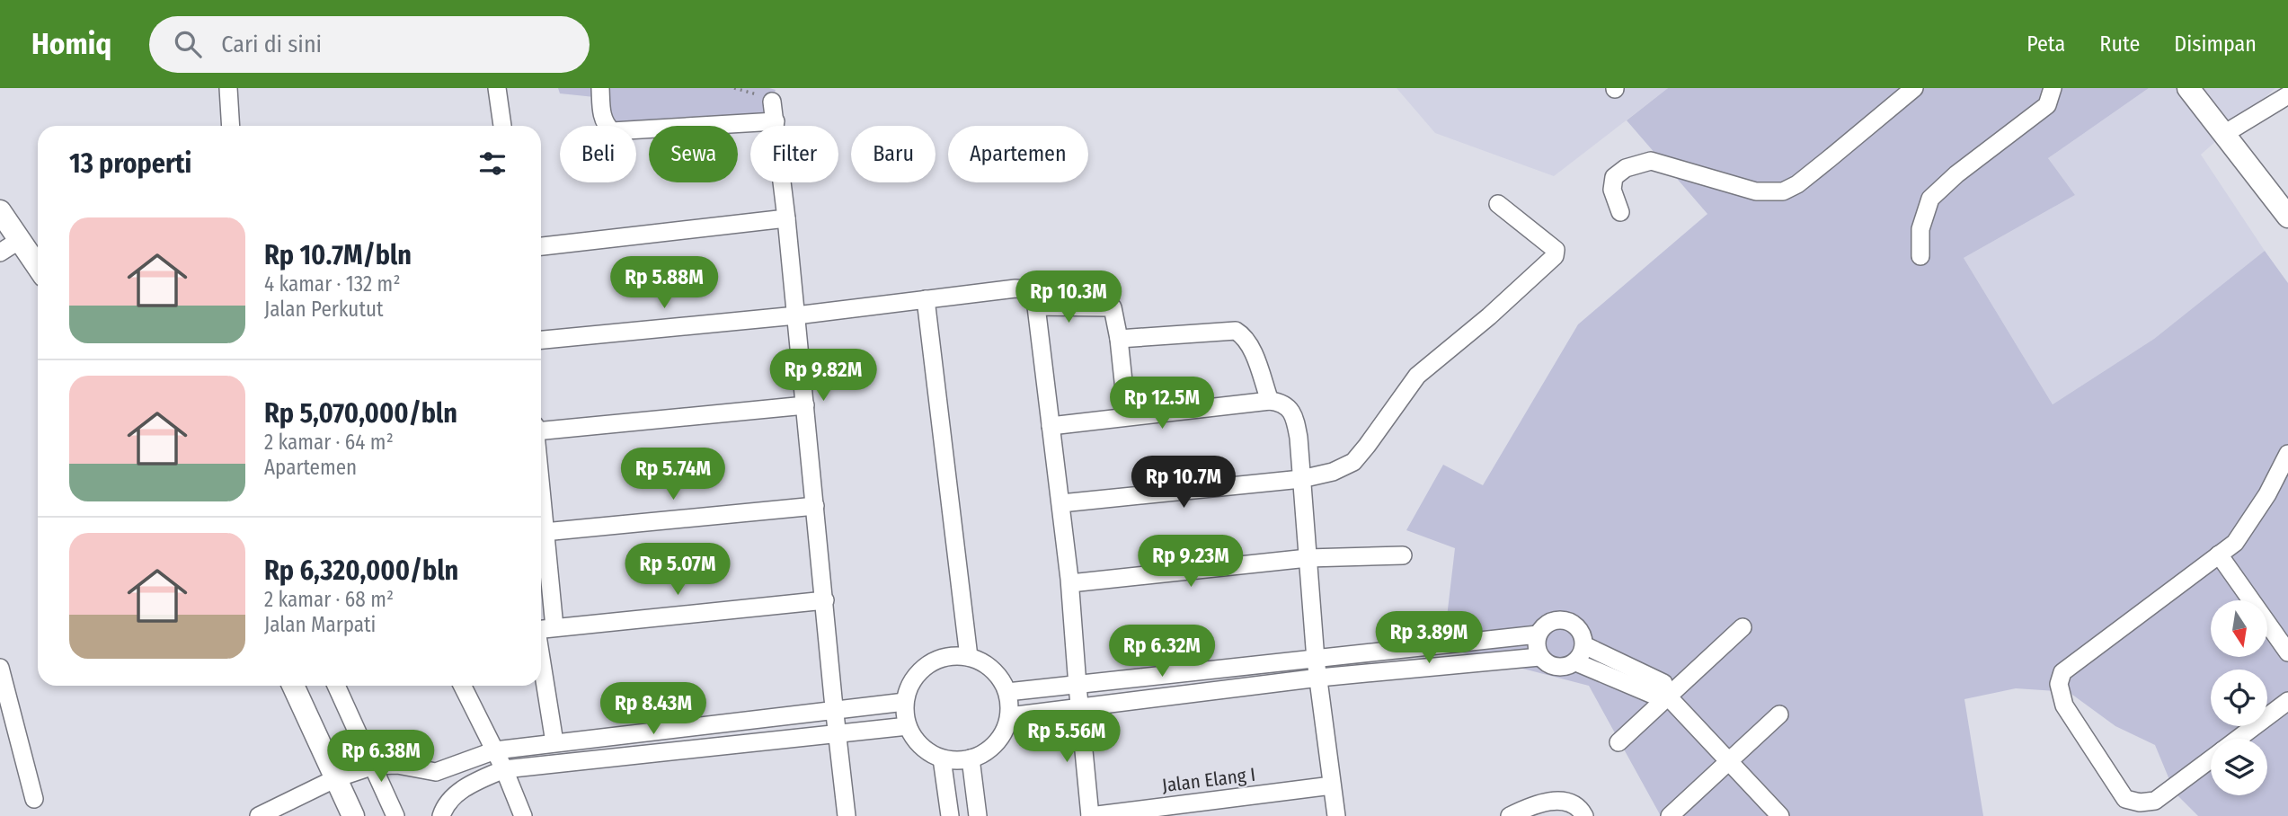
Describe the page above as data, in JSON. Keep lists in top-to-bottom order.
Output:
{
  "streets": {
    "street": ["Jalan Elang I"]
  },
  "north": "bottom",
  "page": {
    "header": "Homiq",
    "search": "Cari di sini",
    "nav": ["Peta", "Rute", "Disimpan"],
    "chip": [
      "Beli",
      "Sewa",
      "Filter",
      "Baru",
      "Apartemen"
    ],
    "heading": "13 properti",
    "list": [
      {
        "name": "Rp 10.7M/bln",
        "note": "4 kamar · 132 m² · Jalan Perkutut"
      },
      {
        "name": "Rp 5,070,000/bln",
        "note": "2 kamar · 64 m² · Apartemen"
      },
      {
        "name": "Rp 6,320,000/bln",
        "note": "2 kamar · 68 m² · Jalan Marpati"
      }
    ],
    "price": [
      "Rp 5.88M",
      "Rp 10.3M",
      "Rp 9.82M",
      "Rp 12.5M",
      "Rp 5.74M",
      "Rp 10.7M",
      "Rp 9.23M",
      "Rp 5.07M",
      "Rp 3.89M",
      "Rp 6.32M",
      "Rp 8.43M",
      "Rp 5.56M",
      "Rp 6.38M"
    ]
  }
}
